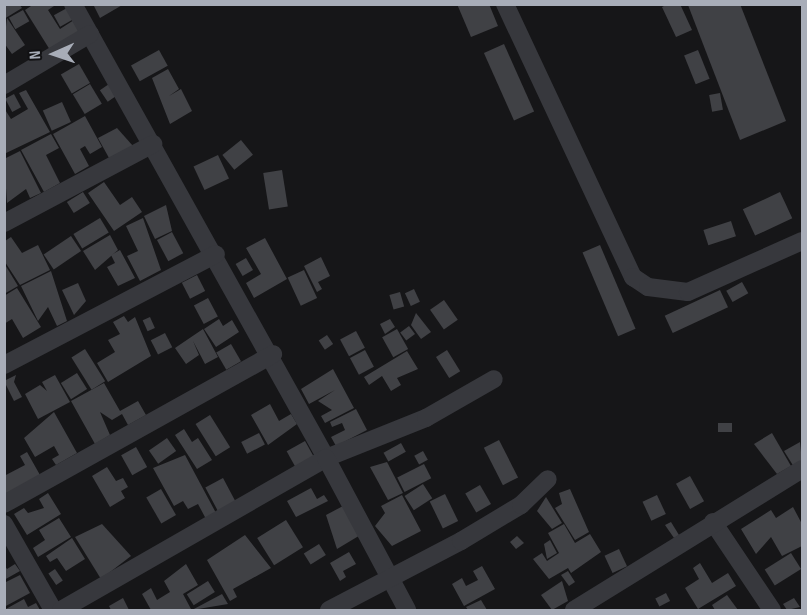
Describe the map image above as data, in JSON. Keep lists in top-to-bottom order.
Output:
{
  "north": "left"
}
